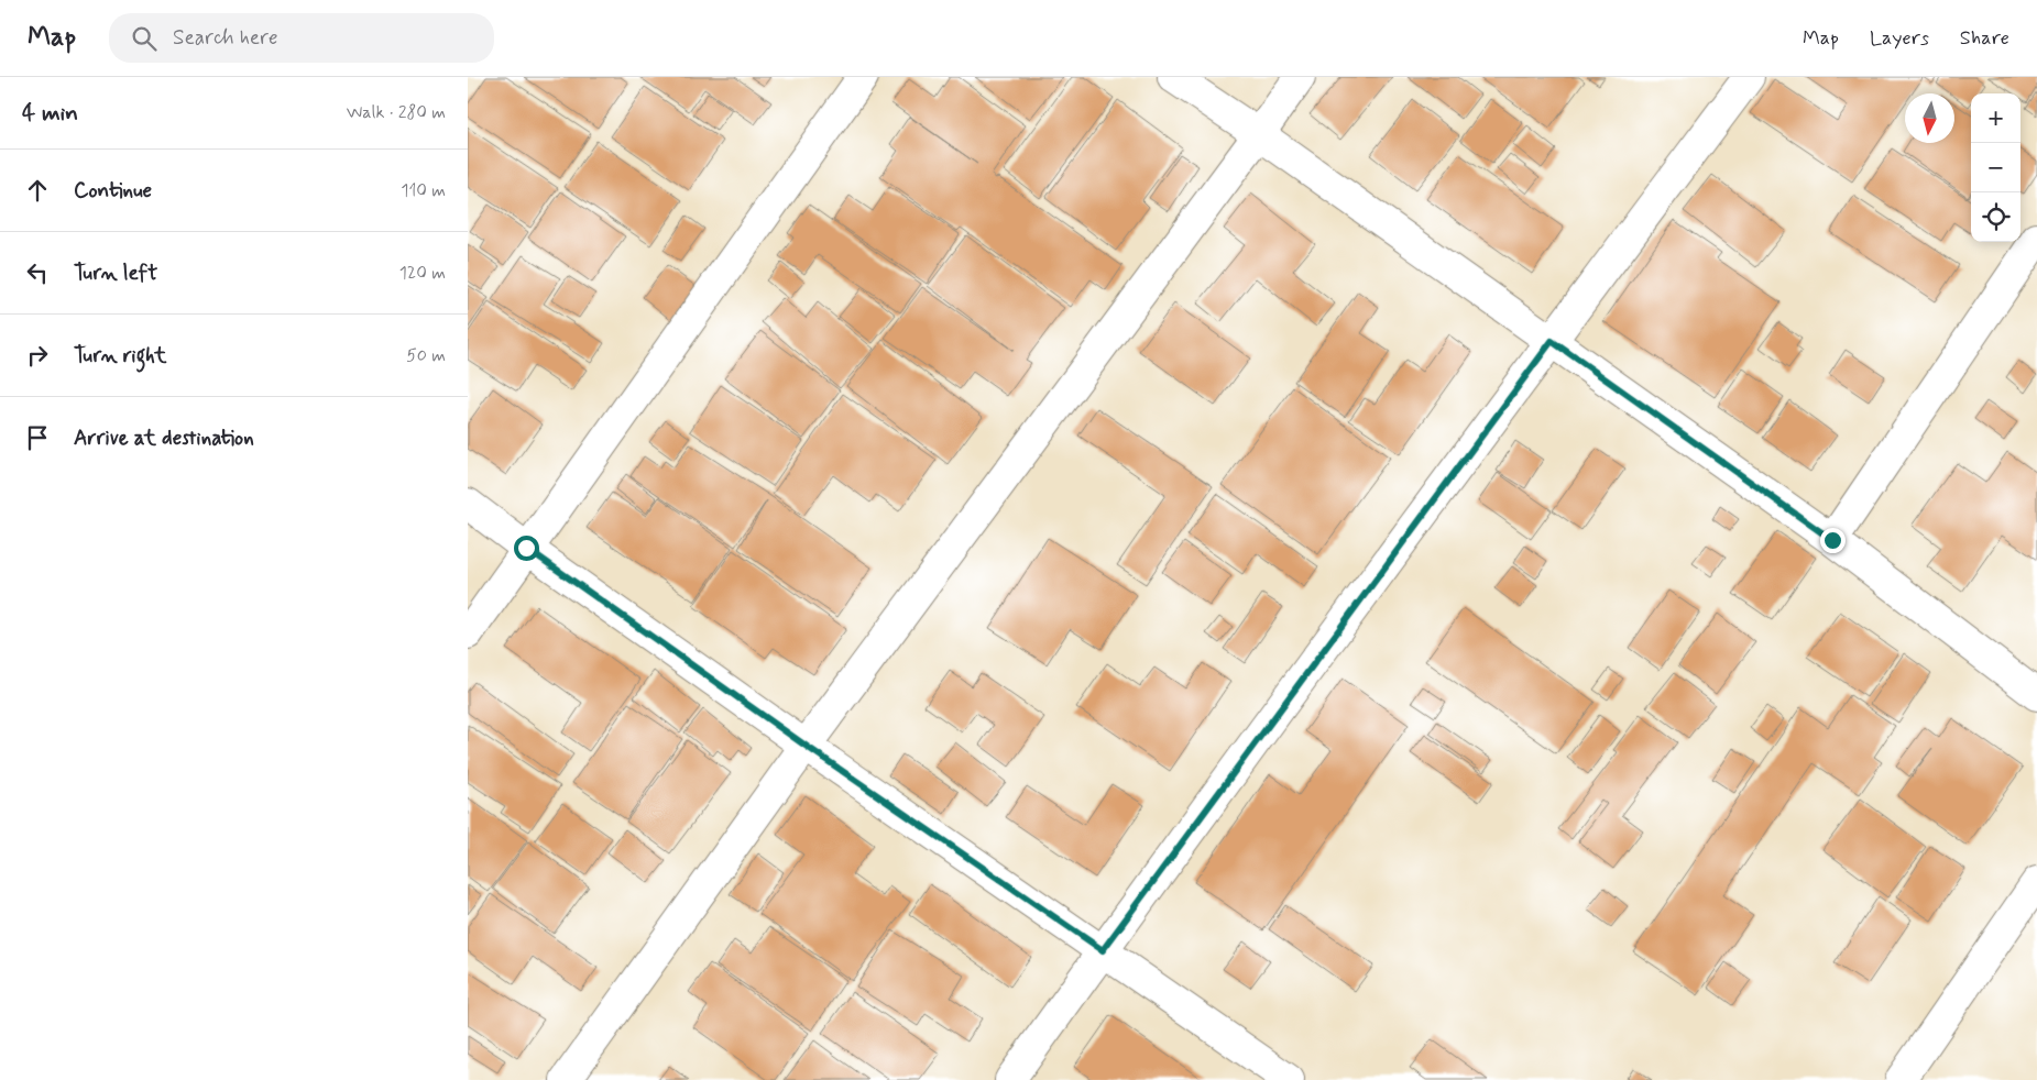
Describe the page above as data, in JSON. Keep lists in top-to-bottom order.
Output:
{
  "north": "bottom",
  "page": {
    "header": "Map",
    "search": "Search here",
    "nav": ["Map", "Layers", "Share"],
    "heading": ["4 min", "Walk · 280 m"],
    "map_buttons": ["+", "−"],
    "list": [
      ["Continue", "110 m"],
      ["Turn left", "120 m"],
      ["Turn right", "50 m"],
      "Arrive at destination"
    ]
  }
}
